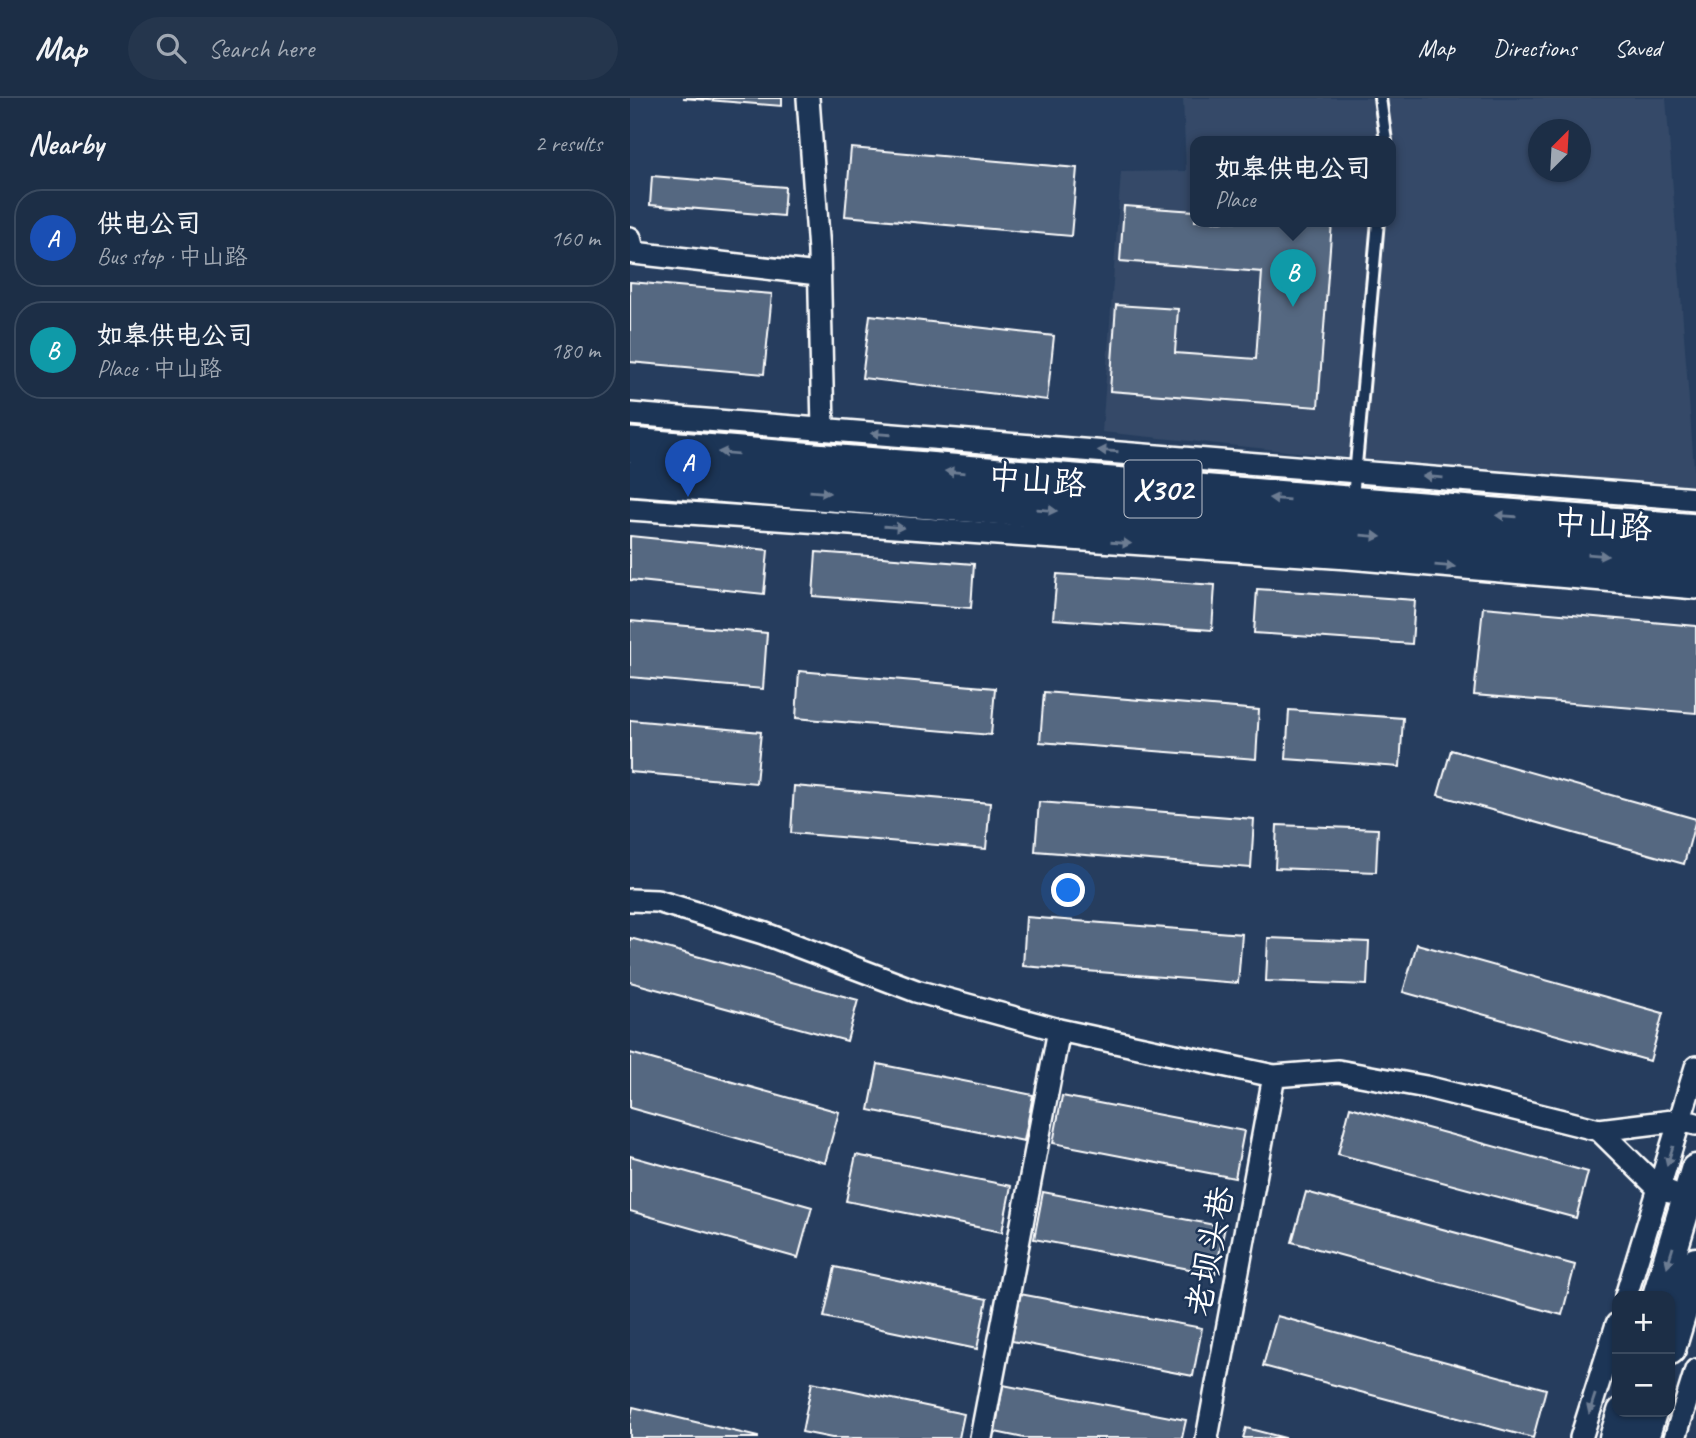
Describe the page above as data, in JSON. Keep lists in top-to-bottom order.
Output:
{
  "streets": {
    "main road": ["中山路", "X302"],
    "street": ["老坝头巷"]
  },
  "north": "top right",
  "page": {
    "header": "Map",
    "search": "Search here",
    "nav": ["Map", "Directions", "Saved"],
    "heading": ["Nearby", "2 results"],
    "popup": ["如皋供电公司", "Place"],
    "list": [
      {
        "mark": "A",
        "name": "供电公司",
        "note": "Bus stop · 中山路",
        "value": "160 m"
      },
      {
        "mark": "B",
        "name": "如皋供电公司",
        "note": "Place · 中山路",
        "value": "180 m"
      }
    ],
    "pins": ["B", "A"],
    "map_buttons": ["+", "−"]
  }
}
